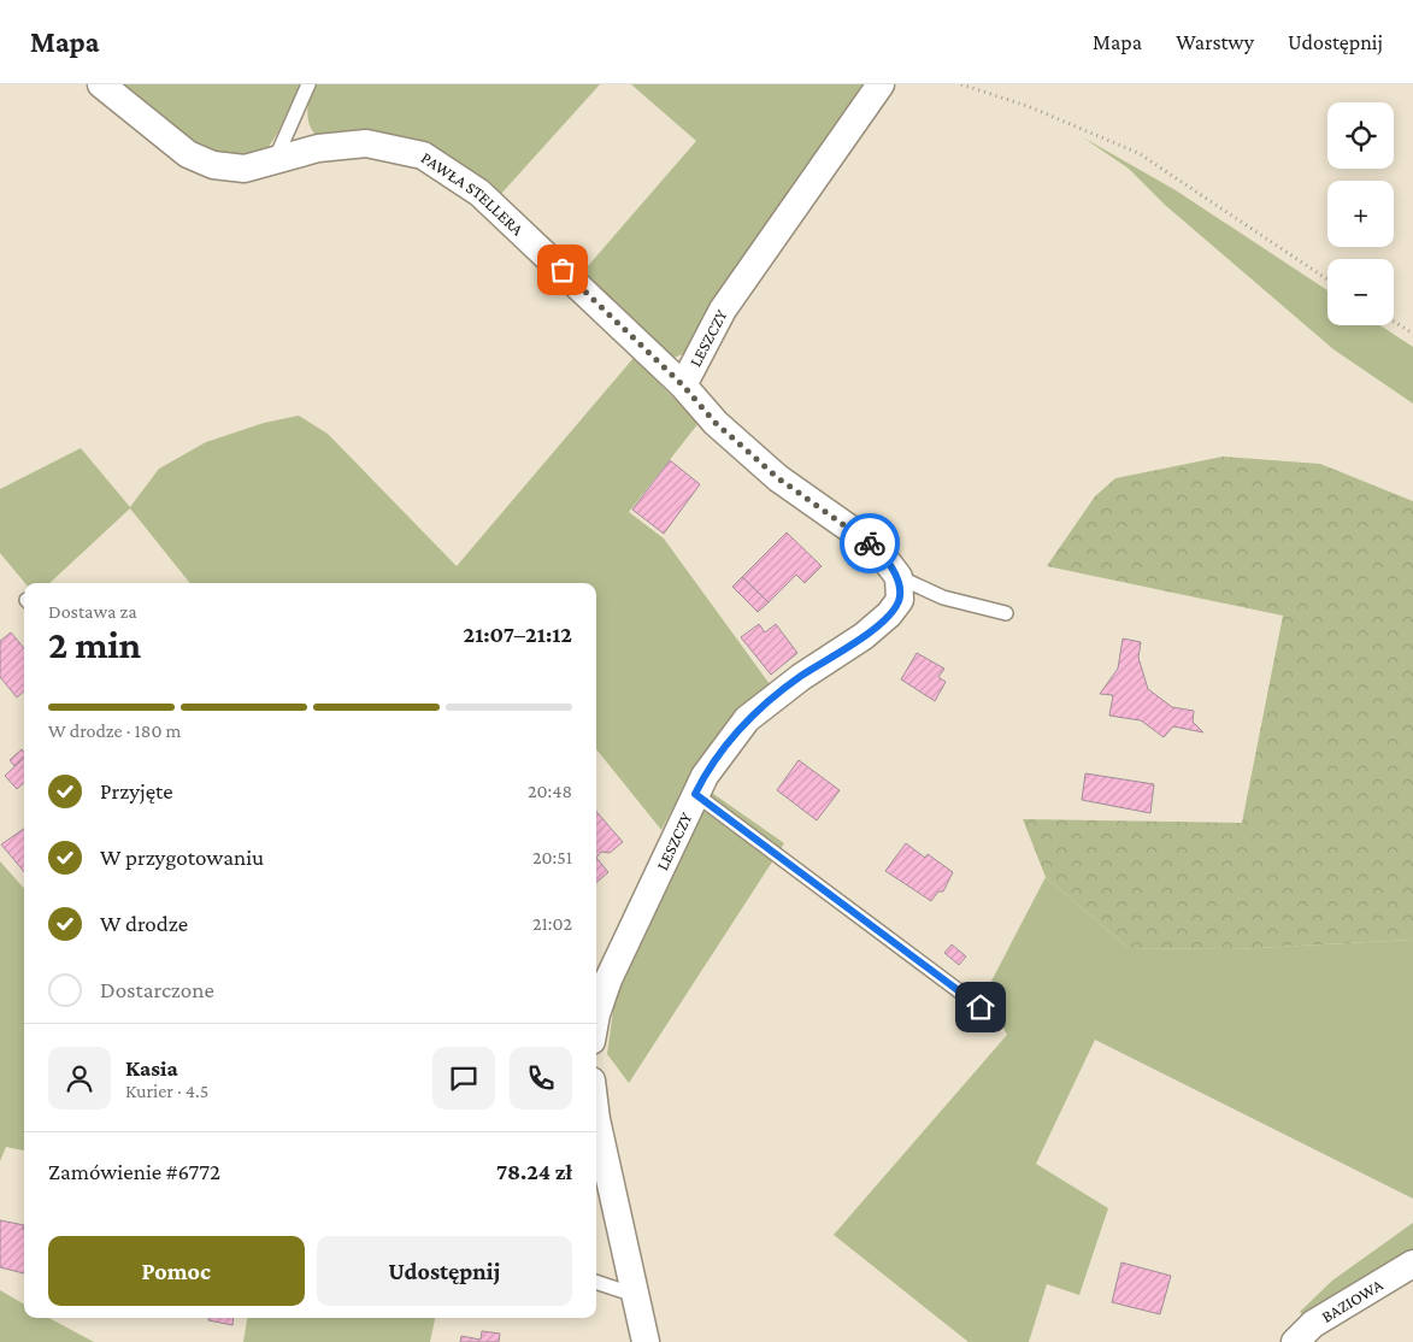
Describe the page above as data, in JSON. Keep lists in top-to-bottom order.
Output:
{
  "streets": {
    "street": ["PAWŁA STELLERA", "LESZCZY", "BAZIOWA"]
  },
  "crossings": [
    ["PAWŁA STELLERA", "LESZCZY"]
  ],
  "page": {
    "header": "Mapa",
    "nav": ["Mapa", "Warstwy", "Udostępnij"],
    "map_buttons": ["+", "−"],
    "heading": ["2 min", "Dostawa za", "21:07–21:12"],
    "panel": [
      "Kasia",
      "Kurier · 4.5",
      "Zamówienie #6772",
      "78.24 zł"
    ],
    "bar": "W drodze · 180 m",
    "list": [
      ["Przyjęte", "20:48"],
      ["W przygotowaniu", "20:51"],
      ["W drodze", "21:02"],
      "Dostarczone"
    ],
    "buttons": ["Pomoc", "Udostępnij"]
  }
}
